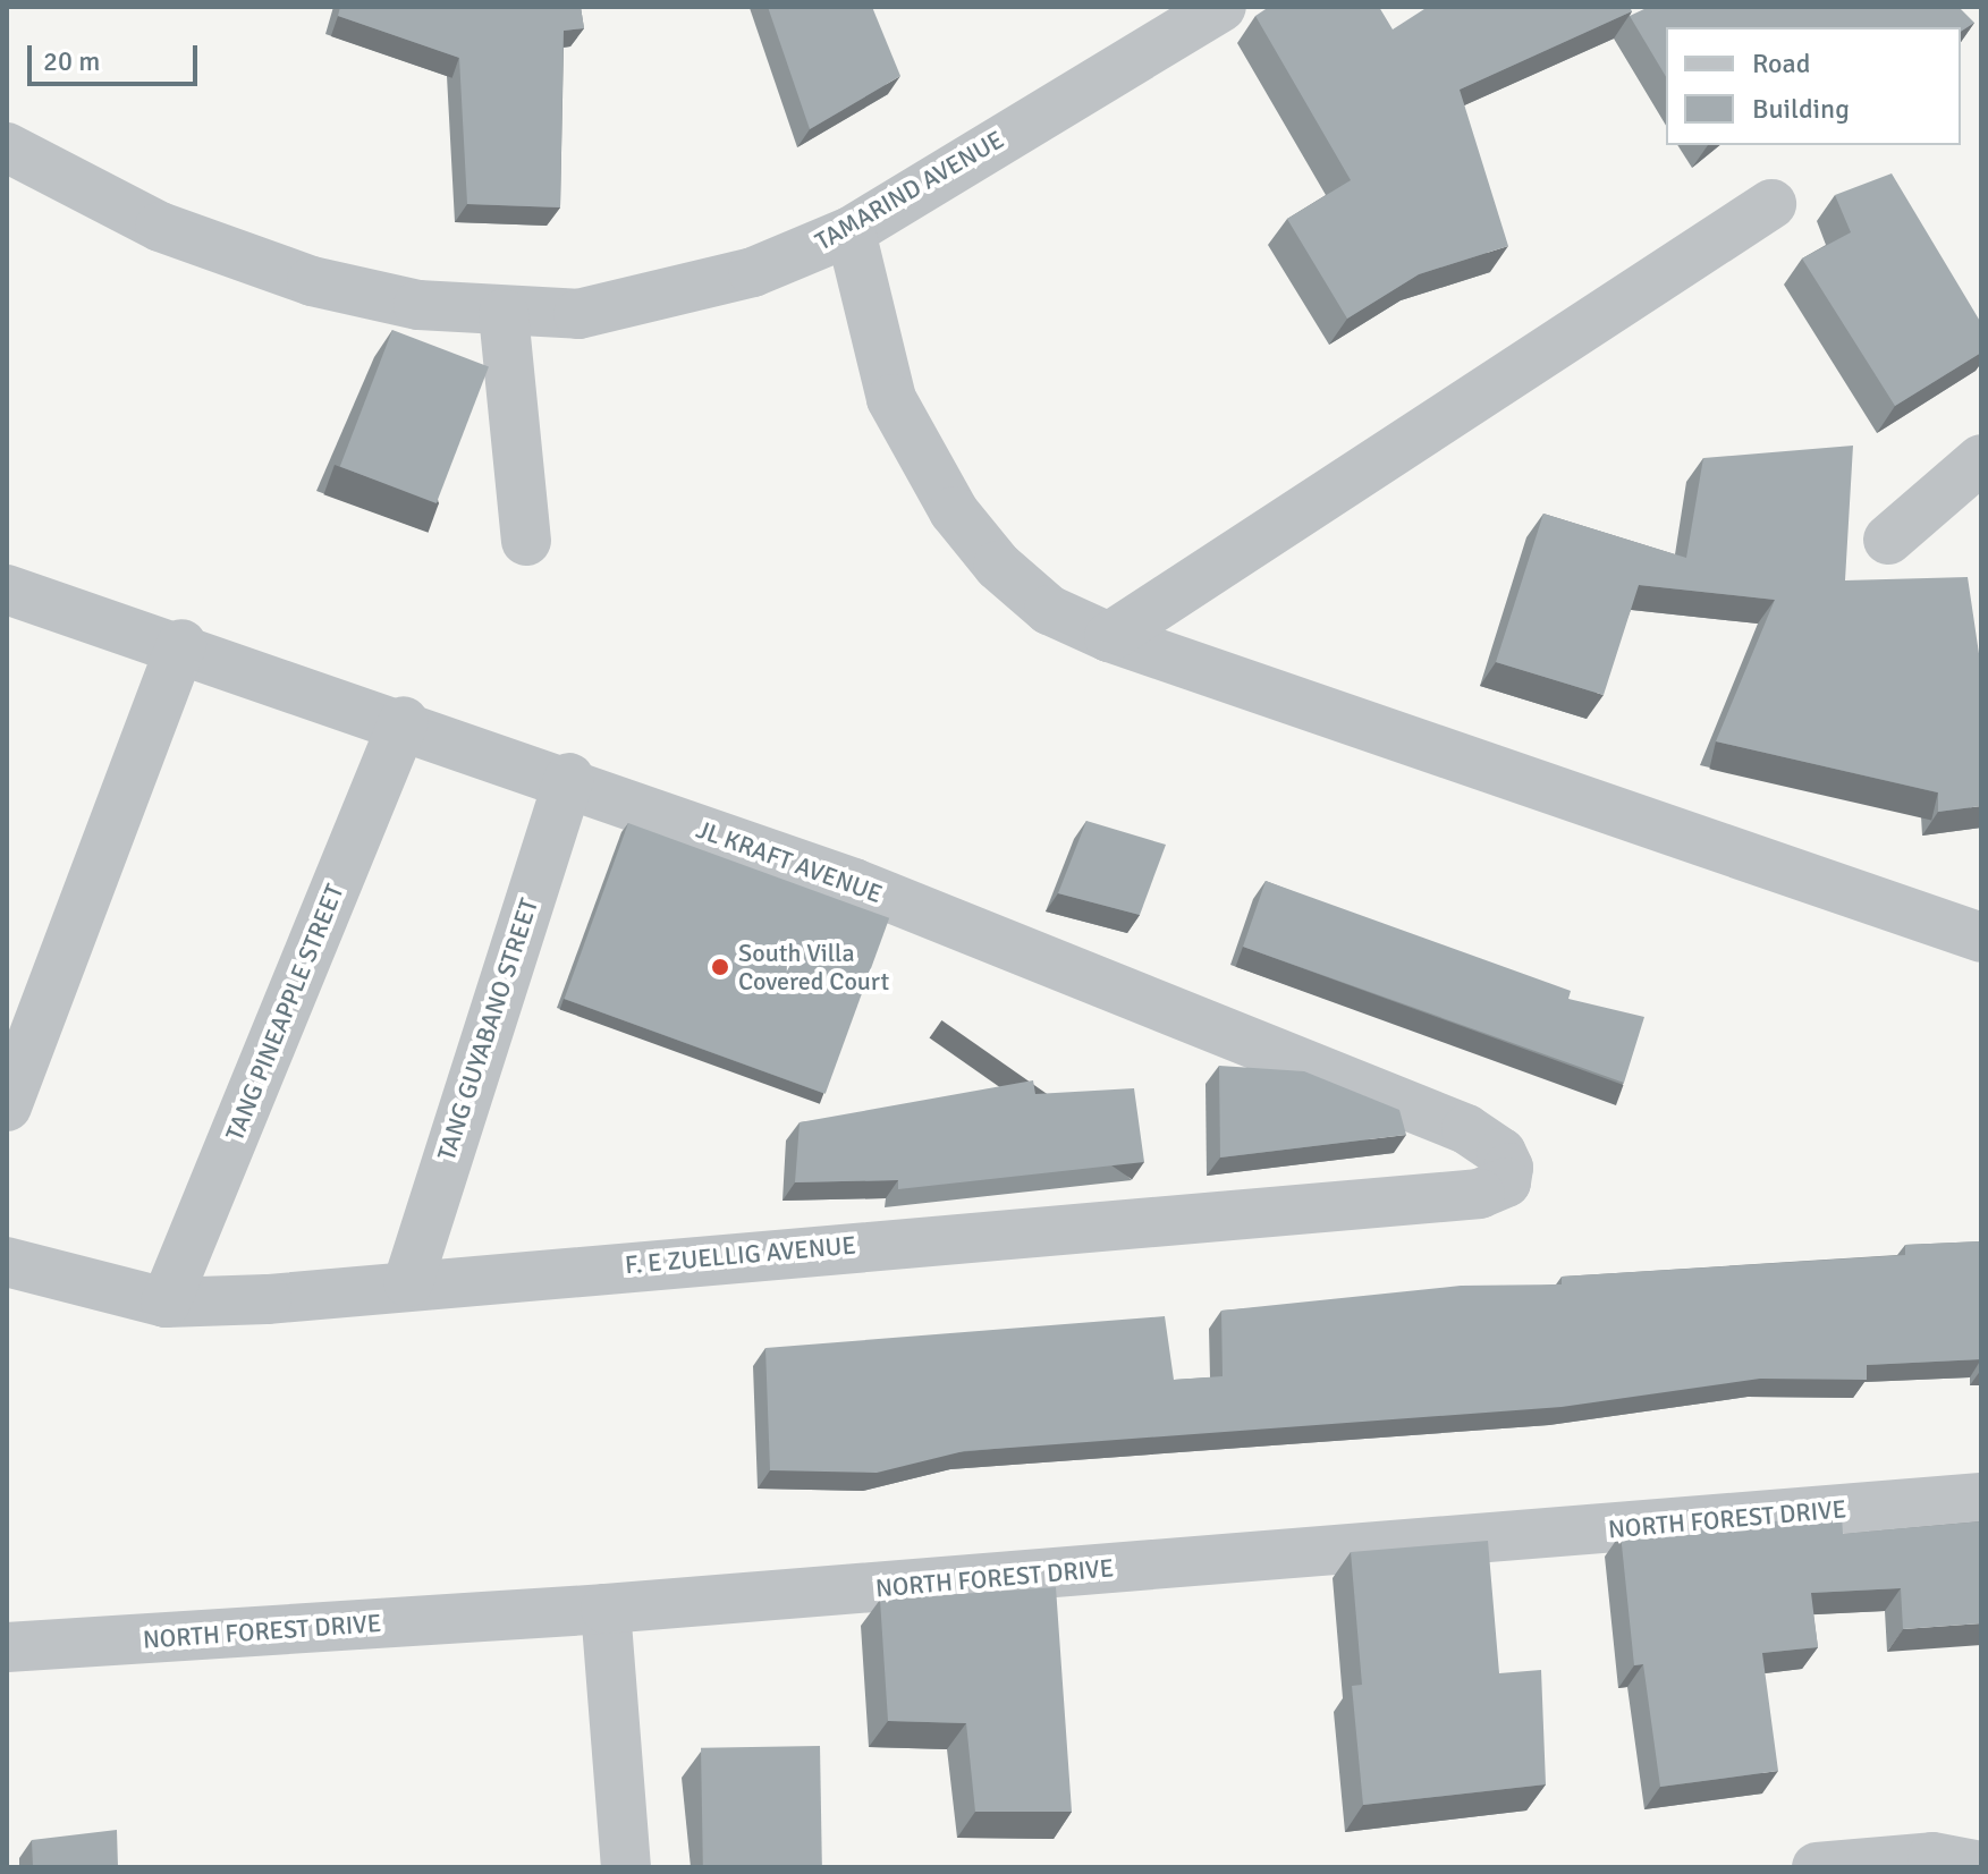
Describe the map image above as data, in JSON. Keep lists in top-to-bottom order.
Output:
{
  "streets": {
    "street": [
      "TAMARIND AVENUE",
      "JL KRAFT AVENUE",
      "TANG PINEAPPLE STREET",
      "TANG GUYABANO STREET",
      "F. E ZUELLIG AVENUE",
      "NORTH FOREST DRIVE"
    ]
  },
  "crossings": [
    ["JL KRAFT AVENUE", "TANG PINEAPPLE STREET"],
    ["JL KRAFT AVENUE", "TANG GUYABANO STREET"],
    ["JL KRAFT AVENUE", "F. E ZUELLIG AVENUE"],
    ["TANG PINEAPPLE STREET", "F. E ZUELLIG AVENUE"],
    ["TANG GUYABANO STREET", "F. E ZUELLIG AVENUE"]
  ],
  "places": ["South Villa Covered Court"],
  "legend": ["Road", "Building"],
  "scale_bar": "20 m"
}
